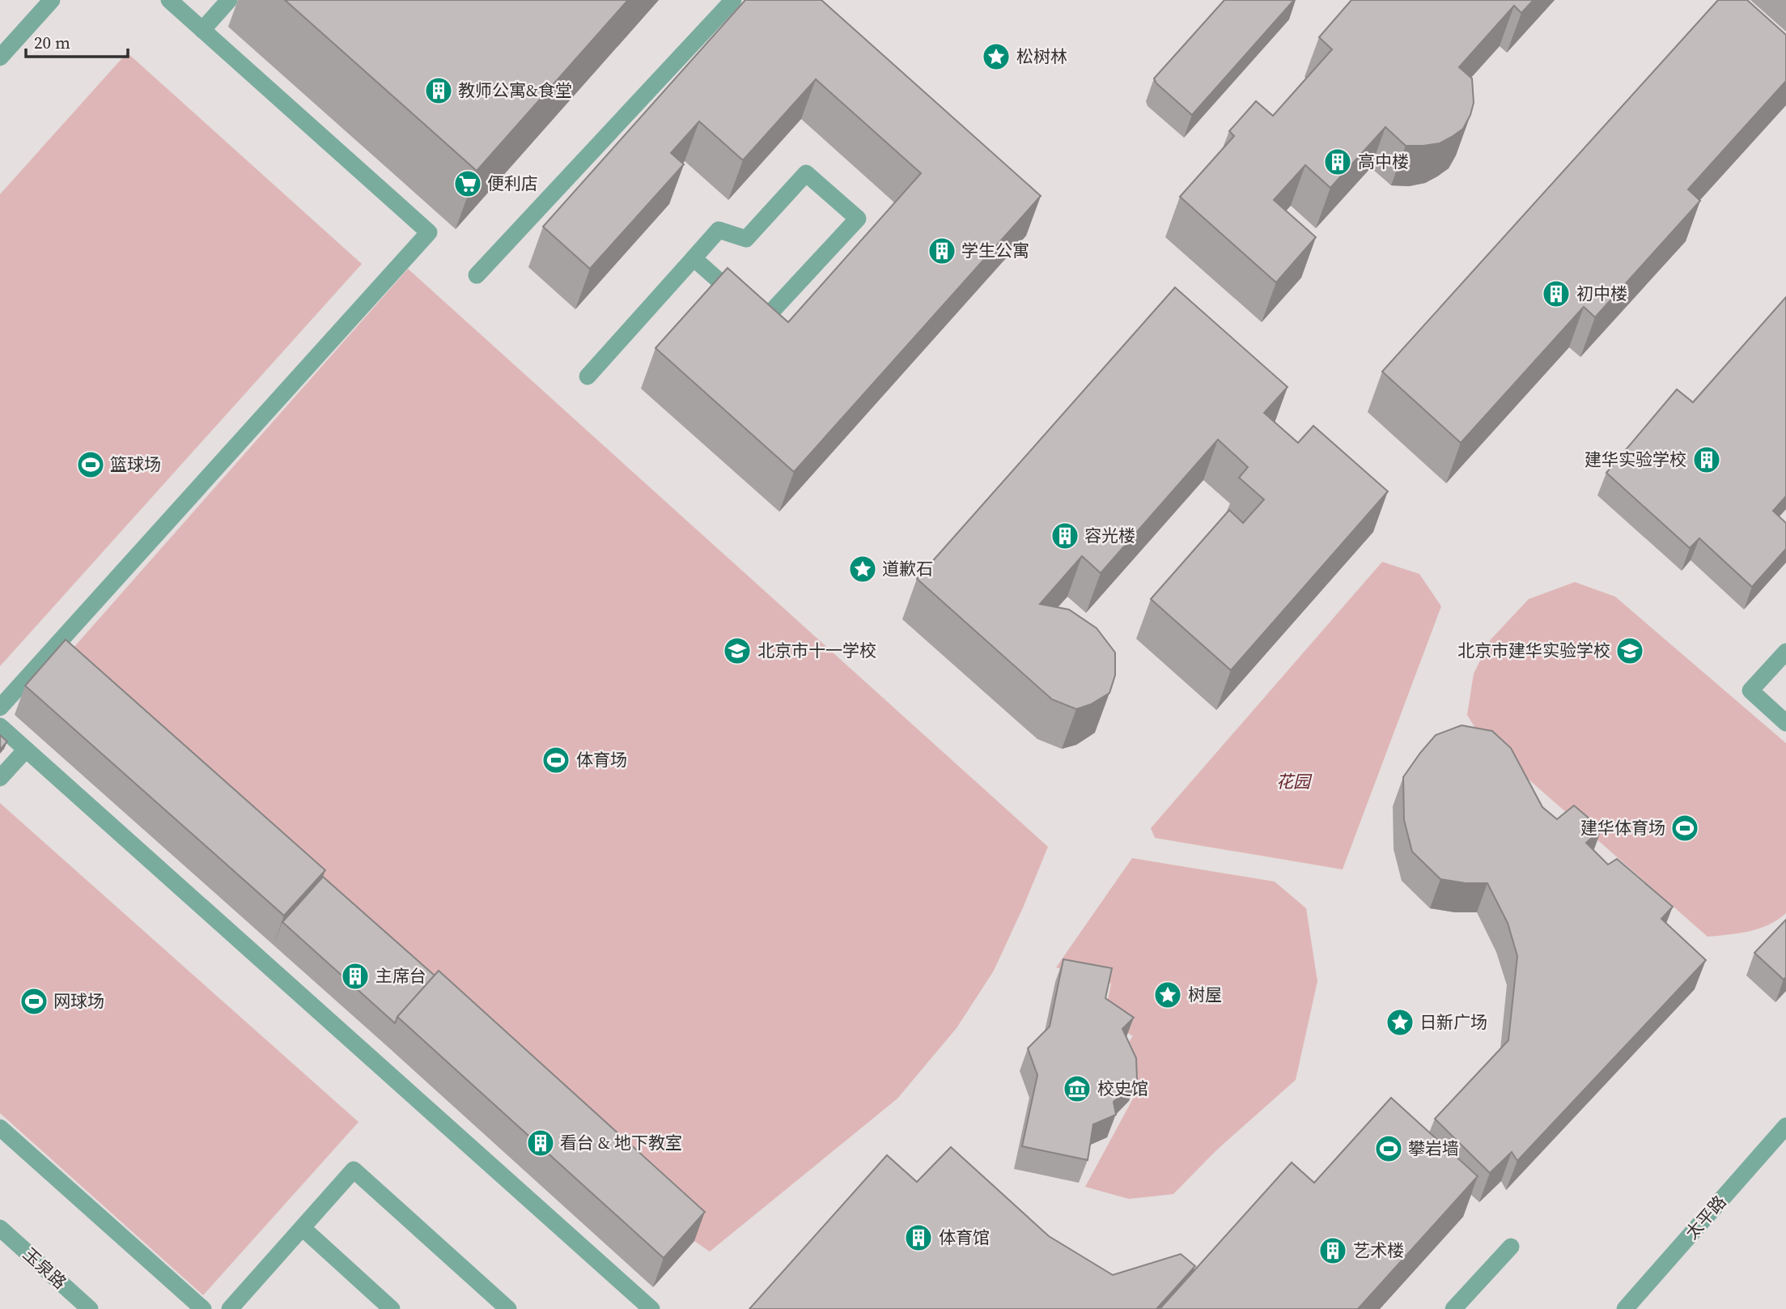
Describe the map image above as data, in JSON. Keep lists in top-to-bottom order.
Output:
{
  "streets": {
    "street": ["太平路", "玉泉路"]
  },
  "parks": ["花园"],
  "places": {
    "place": [
      "松树林",
      "道歉石",
      "树屋",
      "日新广场"
    ],
    "building": [
      "教师公寓&食堂",
      "高中楼",
      "学生公寓",
      "初中楼",
      "建华实验学校",
      "容光楼",
      "主席台",
      "看台 & 地下教室",
      "体育馆",
      "艺术楼"
    ],
    "supermarket": ["便利店"],
    "sports": [
      "篮球场",
      "体育场",
      "建华体育场",
      "网球场",
      "攀岩墙"
    ],
    "school or university": ["北京市十一学校", "北京市建华实验学校"],
    "museum": ["校史馆"]
  },
  "scale_bar": "20 m"
}
